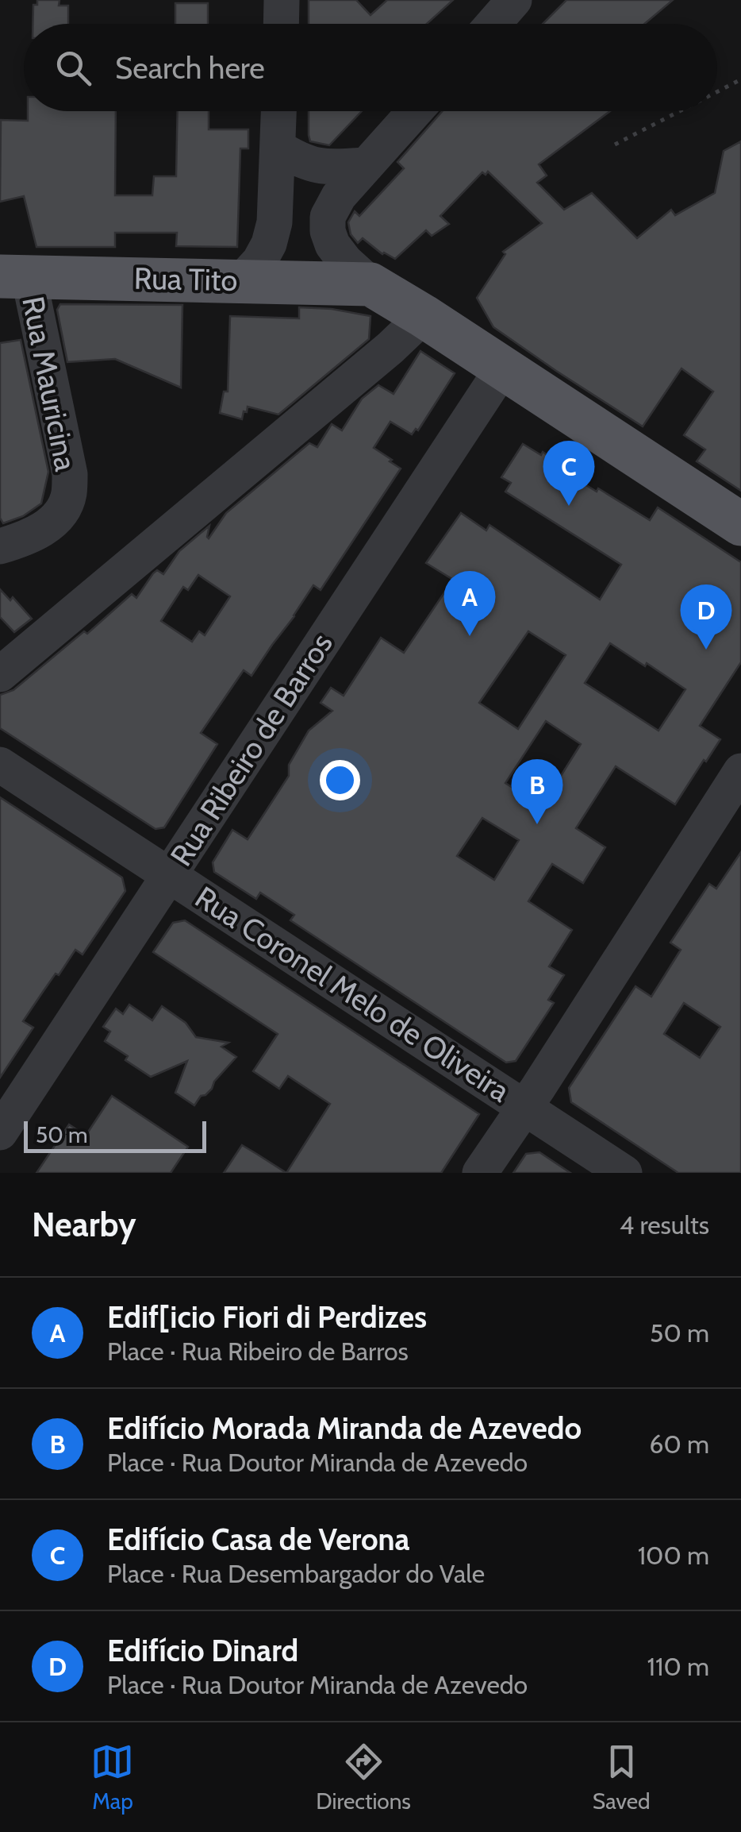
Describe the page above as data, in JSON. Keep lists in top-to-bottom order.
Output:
{
  "streets": {
    "main road": ["Rua Tito"],
    "street": ["Rua Mauricina", "Rua Ribeiro de Barros", "Rua Coronel Melo de Oliveira"]
  },
  "crossings": [
    ["Rua Tito", "Rua Mauricina"],
    ["Rua Ribeiro de Barros", "Rua Coronel Melo de Oliveira"]
  ],
  "scale_bar": "50 m",
  "page": {
    "search": "Search here",
    "pins": [
      "C",
      "A",
      "D",
      "B"
    ],
    "scale": "50 m",
    "heading": ["Nearby", "4 results"],
    "list": [
      {
        "mark": "A",
        "name": "Edif[icio Fiori di Perdizes",
        "note": "Place · Rua Ribeiro de Barros",
        "value": "50 m"
      },
      {
        "mark": "B",
        "name": "Edifício Morada Miranda de Azevedo",
        "note": "Place · Rua Doutor Miranda de Azevedo",
        "value": "60 m"
      },
      {
        "mark": "C",
        "name": "Edifício Casa de Verona",
        "note": "Place · Rua Desembargador do Vale",
        "value": "100 m"
      },
      {
        "mark": "D",
        "name": "Edifício Dinard",
        "note": "Place · Rua Doutor Miranda de Azevedo",
        "value": "110 m"
      }
    ],
    "nav": ["Map", "Directions", "Saved"]
  }
}
